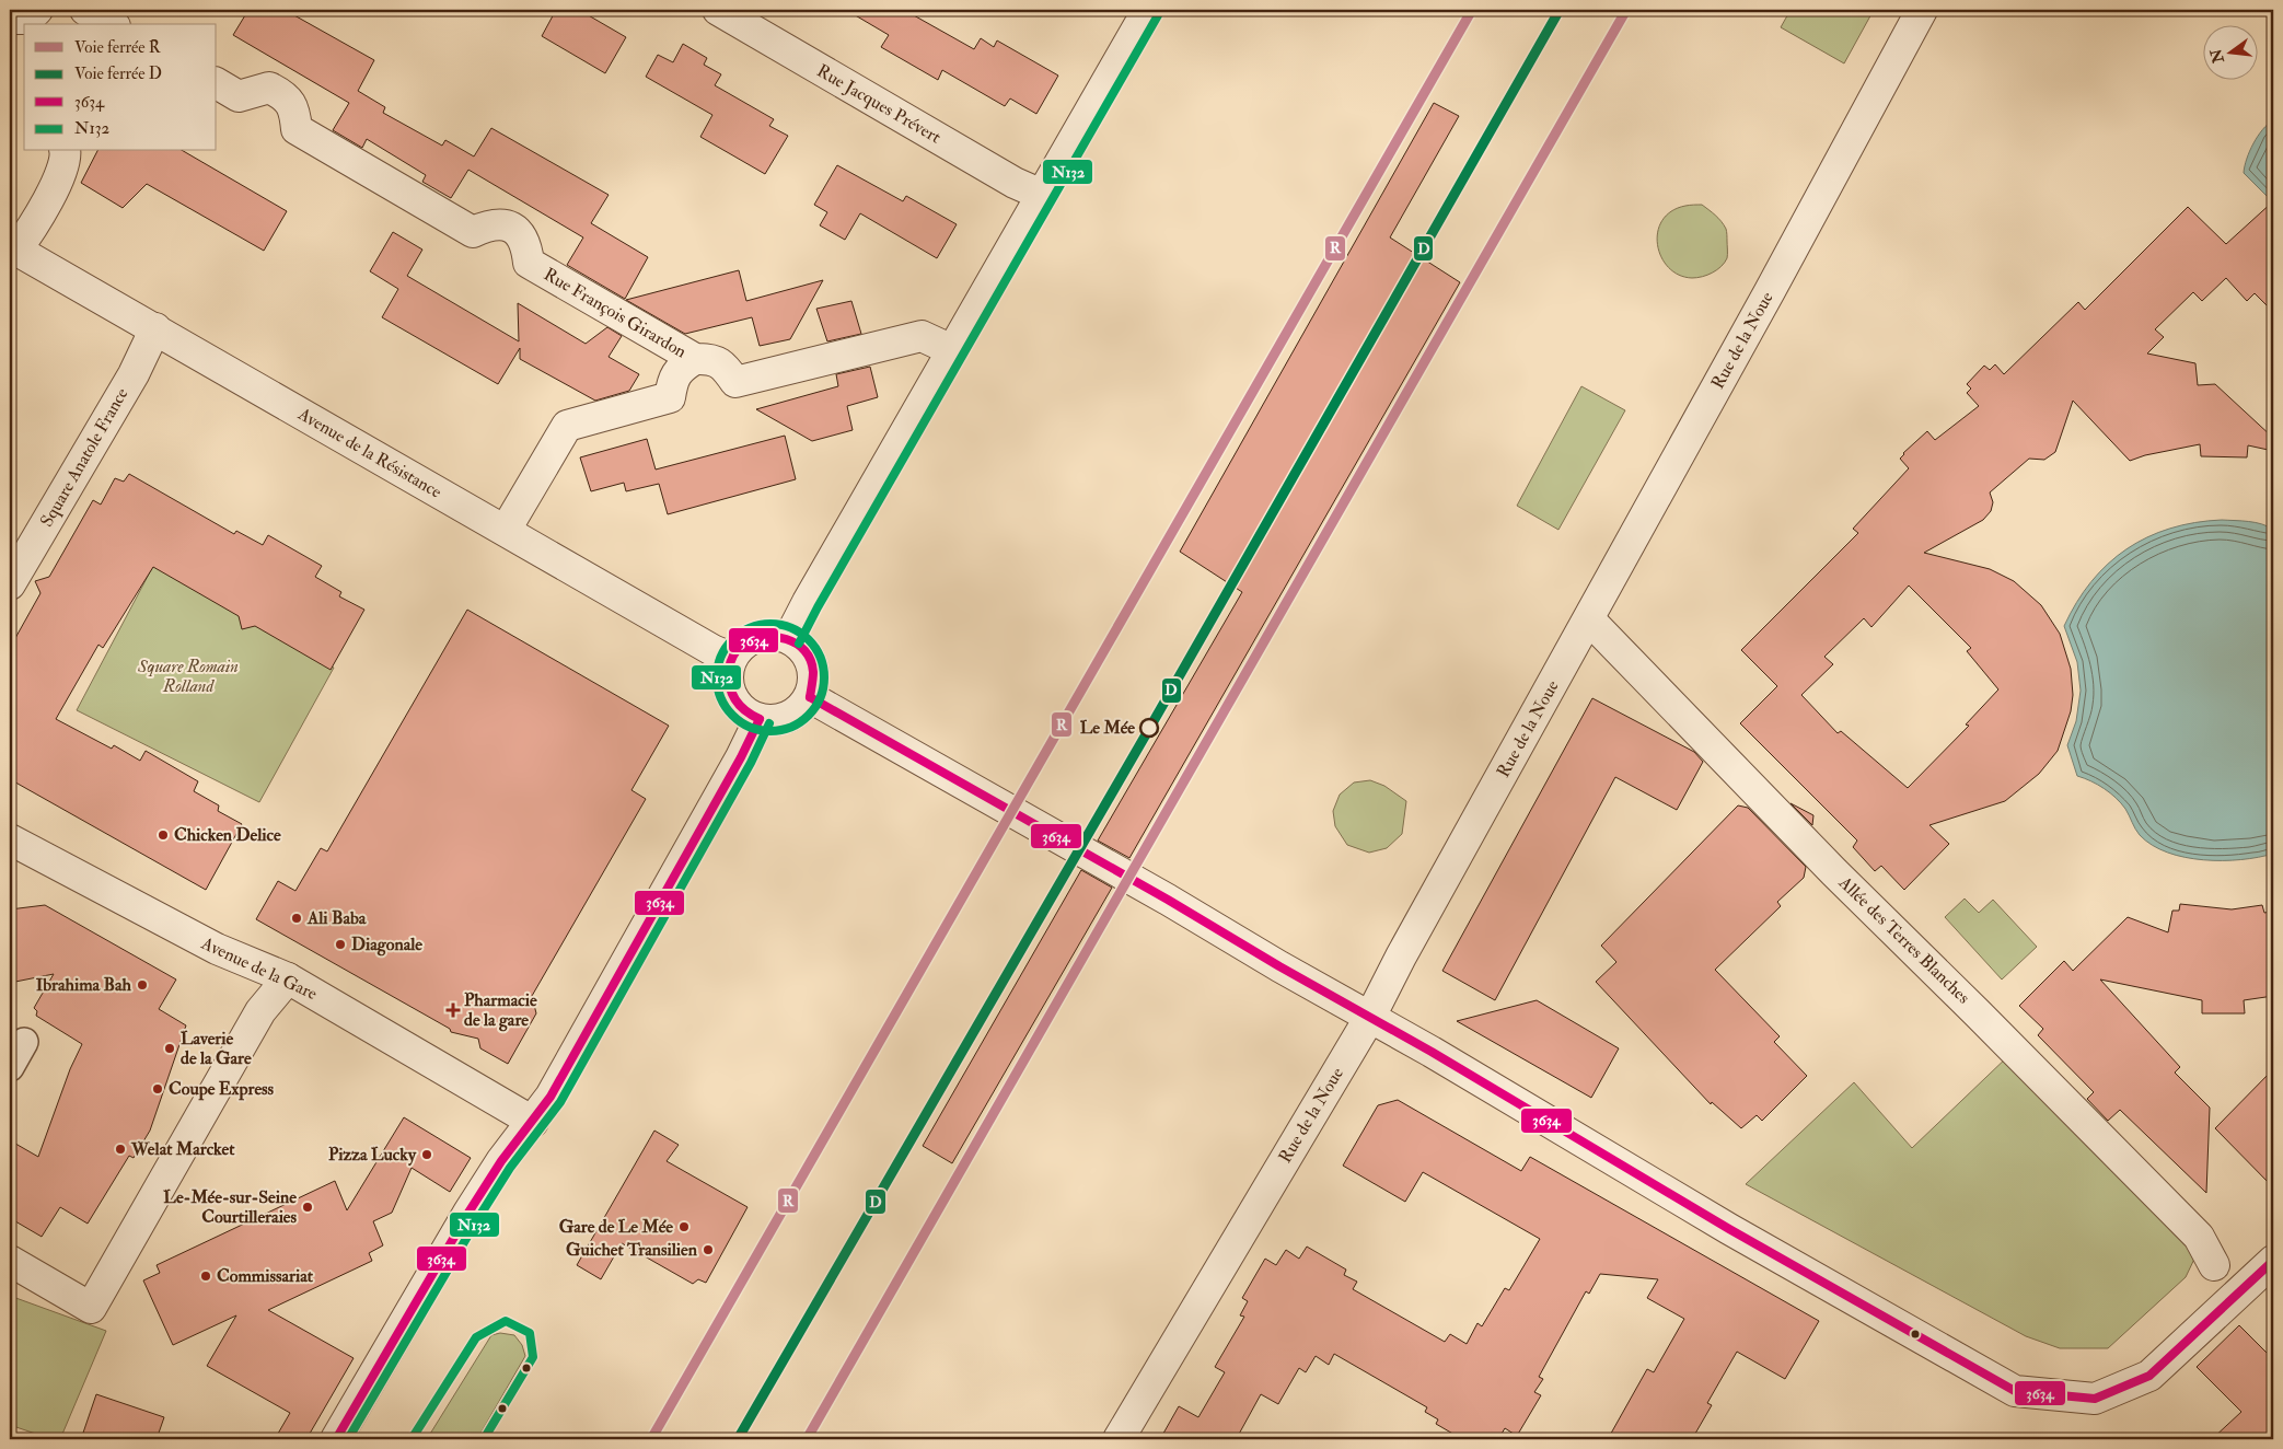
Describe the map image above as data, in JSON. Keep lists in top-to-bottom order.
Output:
{
  "streets": {
    "street": [
      "Rue Jacques Prévert",
      "Rue François Girardon",
      "Rue de la Noue",
      "Avenue de la Résistance",
      "Square Anatole France",
      "Allée des Terres Blanches",
      "Avenue de la Gare"
    ]
  },
  "crossings": [
    ["Rue de la Noue", "Allée des Terres Blanches"],
    ["Avenue de la Résistance", "Square Anatole France"]
  ],
  "parks": ["Square Romain Rolland"],
  "places": {
    "other": [
      "Le Mée",
      "Chicken Delice",
      "Ali Baba",
      "Diagonale",
      "Ibrahima Bah",
      "Laverie de la Gare",
      "Coupe Express",
      "Welat Marcket",
      "Pizza Lucky",
      "Le-Mée-sur-Seine Courtilleraies",
      "Gare de Le Mée",
      "Guichet Transilien",
      "Commissariat"
    ],
    "health": ["Pharmacie de la gare"]
  },
  "lines": [
    "rail line R",
    "rail line D",
    "transit line N132",
    "transit line 3634"
  ],
  "legend": [
    "Voie ferrée R",
    "Voie ferrée D",
    "3634",
    "N132"
  ],
  "north": "left"
}
